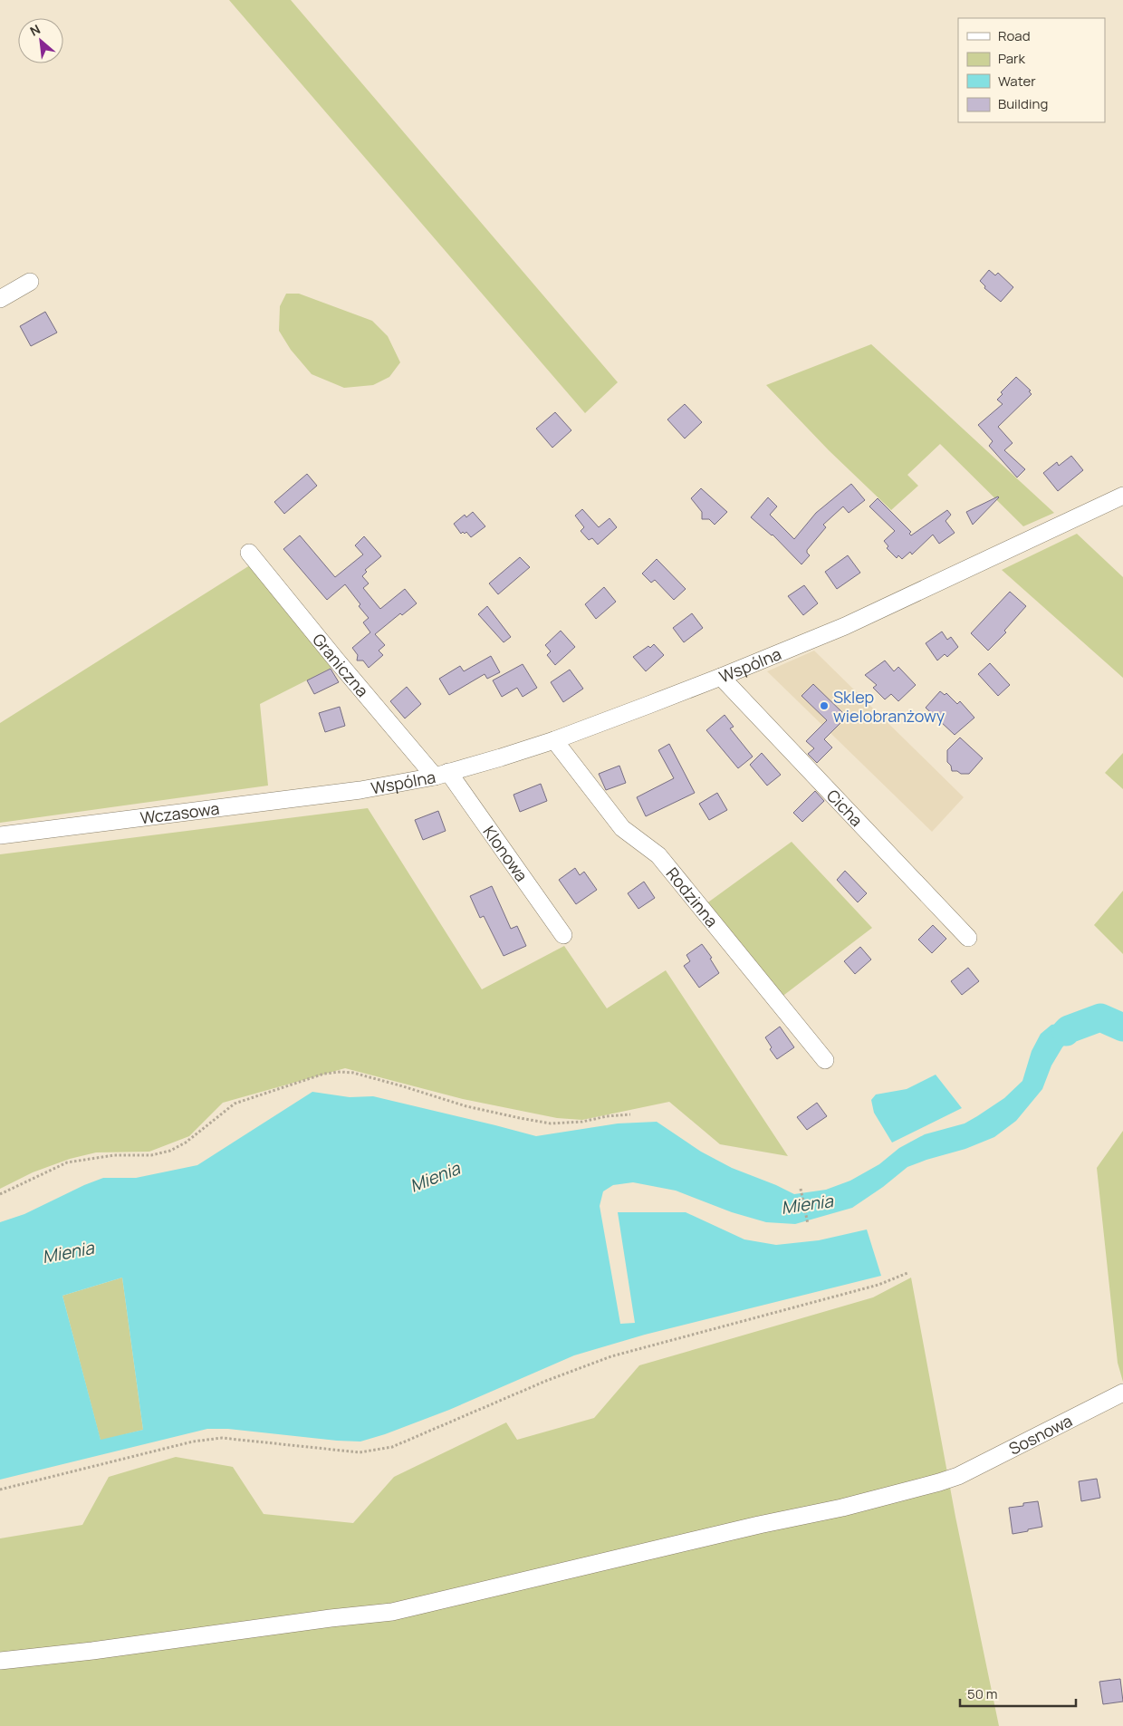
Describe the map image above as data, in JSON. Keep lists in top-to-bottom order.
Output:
{
  "streets": {
    "street": [
      "Graniczna",
      "Wspólna",
      "Cicha",
      "Wczasowa",
      "Klonowa",
      "Rodzinna",
      "Sosnowa"
    ]
  },
  "crossings": [
    ["Graniczna", "Wspólna"],
    ["Graniczna", "Klonowa"],
    ["Wspólna", "Cicha"],
    ["Wspólna", "Wczasowa"],
    ["Wspólna", "Klonowa"],
    ["Wspólna", "Rodzinna"]
  ],
  "water": ["Mienia"],
  "places": ["Sklep wielobranżowy"],
  "legend": [
    "Road",
    "Park",
    "Water",
    "Building"
  ],
  "scale_bar": "50 m",
  "north": "top left"
}
